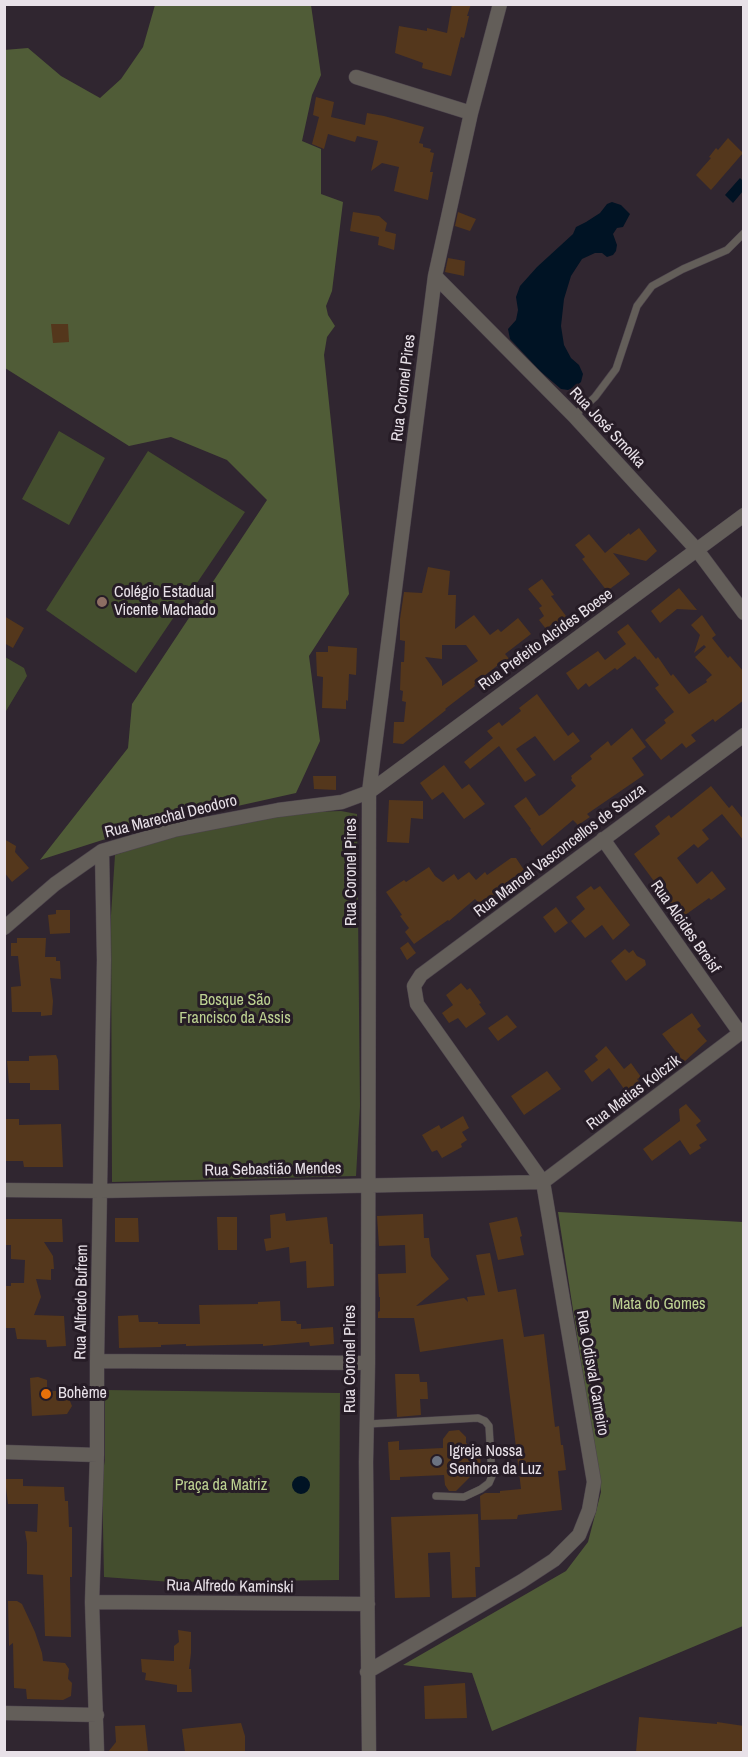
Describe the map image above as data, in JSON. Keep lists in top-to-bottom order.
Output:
{
  "streets": {
    "street": [
      "Rua Coronel Pires",
      "Rua José Smolka",
      "Rua Prefeito Alcides Boese",
      "Rua Marechal Deodoro",
      "Rua Manoel Vasconcellos de Souza",
      "Rua Alcides Breisf",
      "Rua Matias Kolczik",
      "Rua Sebastião Mendes",
      "Rua Alfredo Bufrem",
      "Rua Odisval Carneiro",
      "Rua Alfredo Kaminski"
    ]
  },
  "crossings": [
    ["Rua Coronel Pires", "Rua José Smolka"],
    ["Rua Coronel Pires", "Rua Prefeito Alcides Boese"],
    ["Rua Coronel Pires", "Rua Marechal Deodoro"],
    ["Rua Coronel Pires", "Rua Sebastião Mendes"],
    ["Rua Coronel Pires", "Rua Odisval Carneiro"],
    ["Rua Coronel Pires", "Rua Alfredo Kaminski"],
    ["Rua José Smolka", "Rua Prefeito Alcides Boese"],
    ["Rua Prefeito Alcides Boese", "Rua Marechal Deodoro"],
    ["Rua Marechal Deodoro", "Rua Alfredo Bufrem"],
    ["Rua Manoel Vasconcellos de Souza", "Rua Alcides Breisf"],
    ["Rua Manoel Vasconcellos de Souza", "Rua Odisval Carneiro"],
    ["Rua Alcides Breisf", "Rua Matias Kolczik"],
    ["Rua Matias Kolczik", "Rua Sebastião Mendes"],
    ["Rua Matias Kolczik", "Rua Odisval Carneiro"],
    ["Rua Sebastião Mendes", "Rua Alfredo Bufrem"],
    ["Rua Sebastião Mendes", "Rua Odisval Carneiro"],
    ["Rua Alfredo Bufrem", "Rua Alfredo Kaminski"]
  ],
  "parks": ["Bosque São Francisco da Assis", "Mata do Gomes", "Praça da Matriz"],
  "places": ["Colégio Estadual Vicente Machado", "Bohème", "Igreja Nossa Senhora da Luz"]
}
